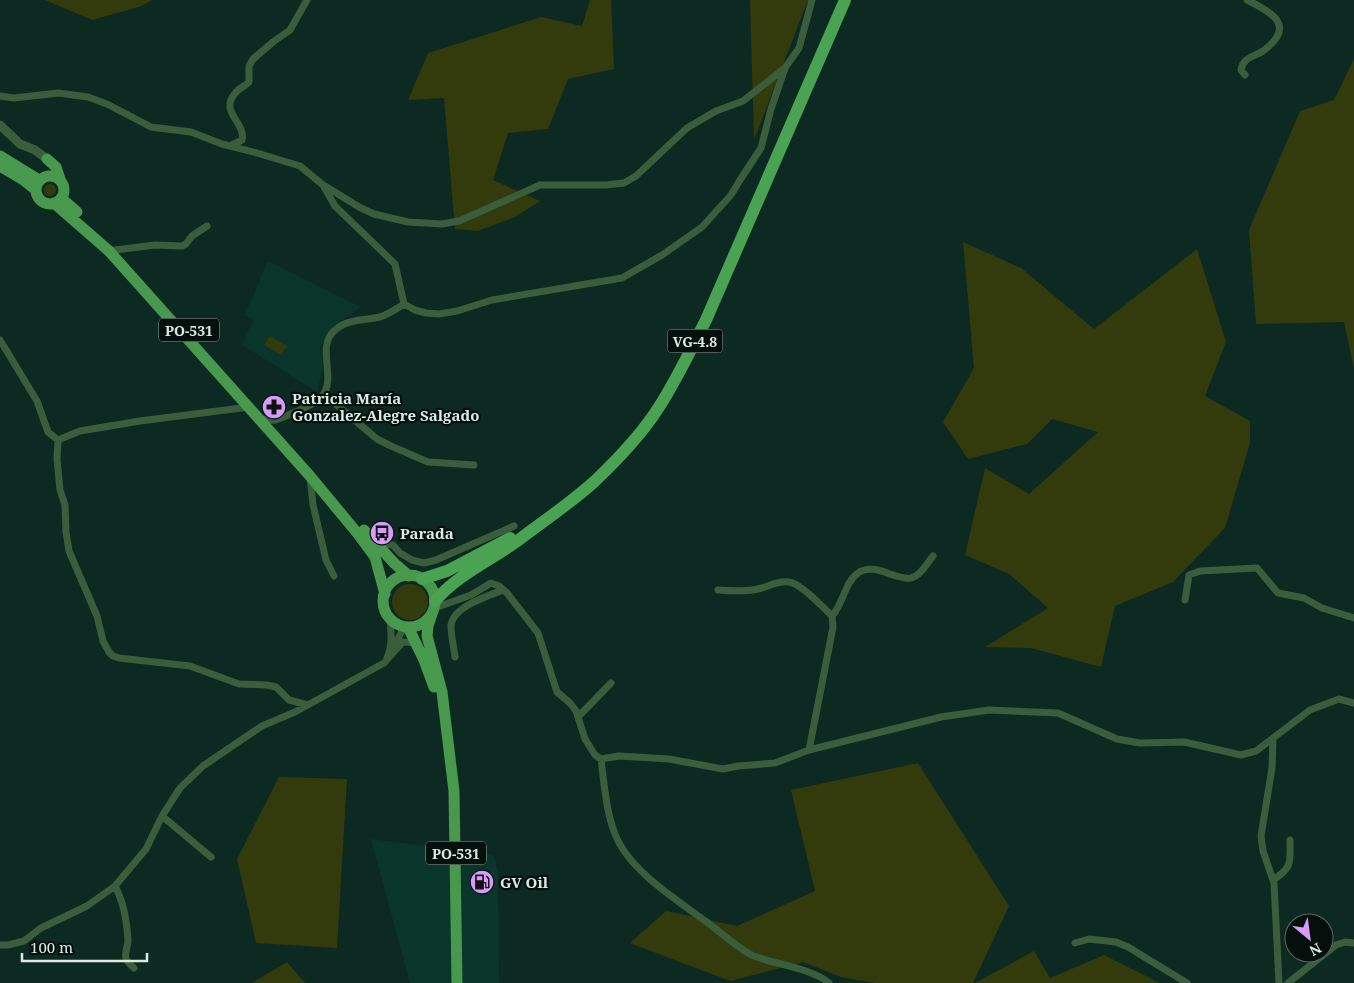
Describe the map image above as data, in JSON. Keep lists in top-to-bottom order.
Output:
{
  "streets": {
    "highway": ["VG-4.8"],
    "main road": ["PO-531"]
  },
  "crossings": [
    ["PO-531", "VG-4.8"]
  ],
  "places": {
    "pharmacy": ["Patricia María Gonzalez-Alegre Salgado"],
    "bus stop": ["Parada"],
    "fuel station": ["GV Oil"]
  },
  "scale_bar": "100 m",
  "north": "bottom right"
}
